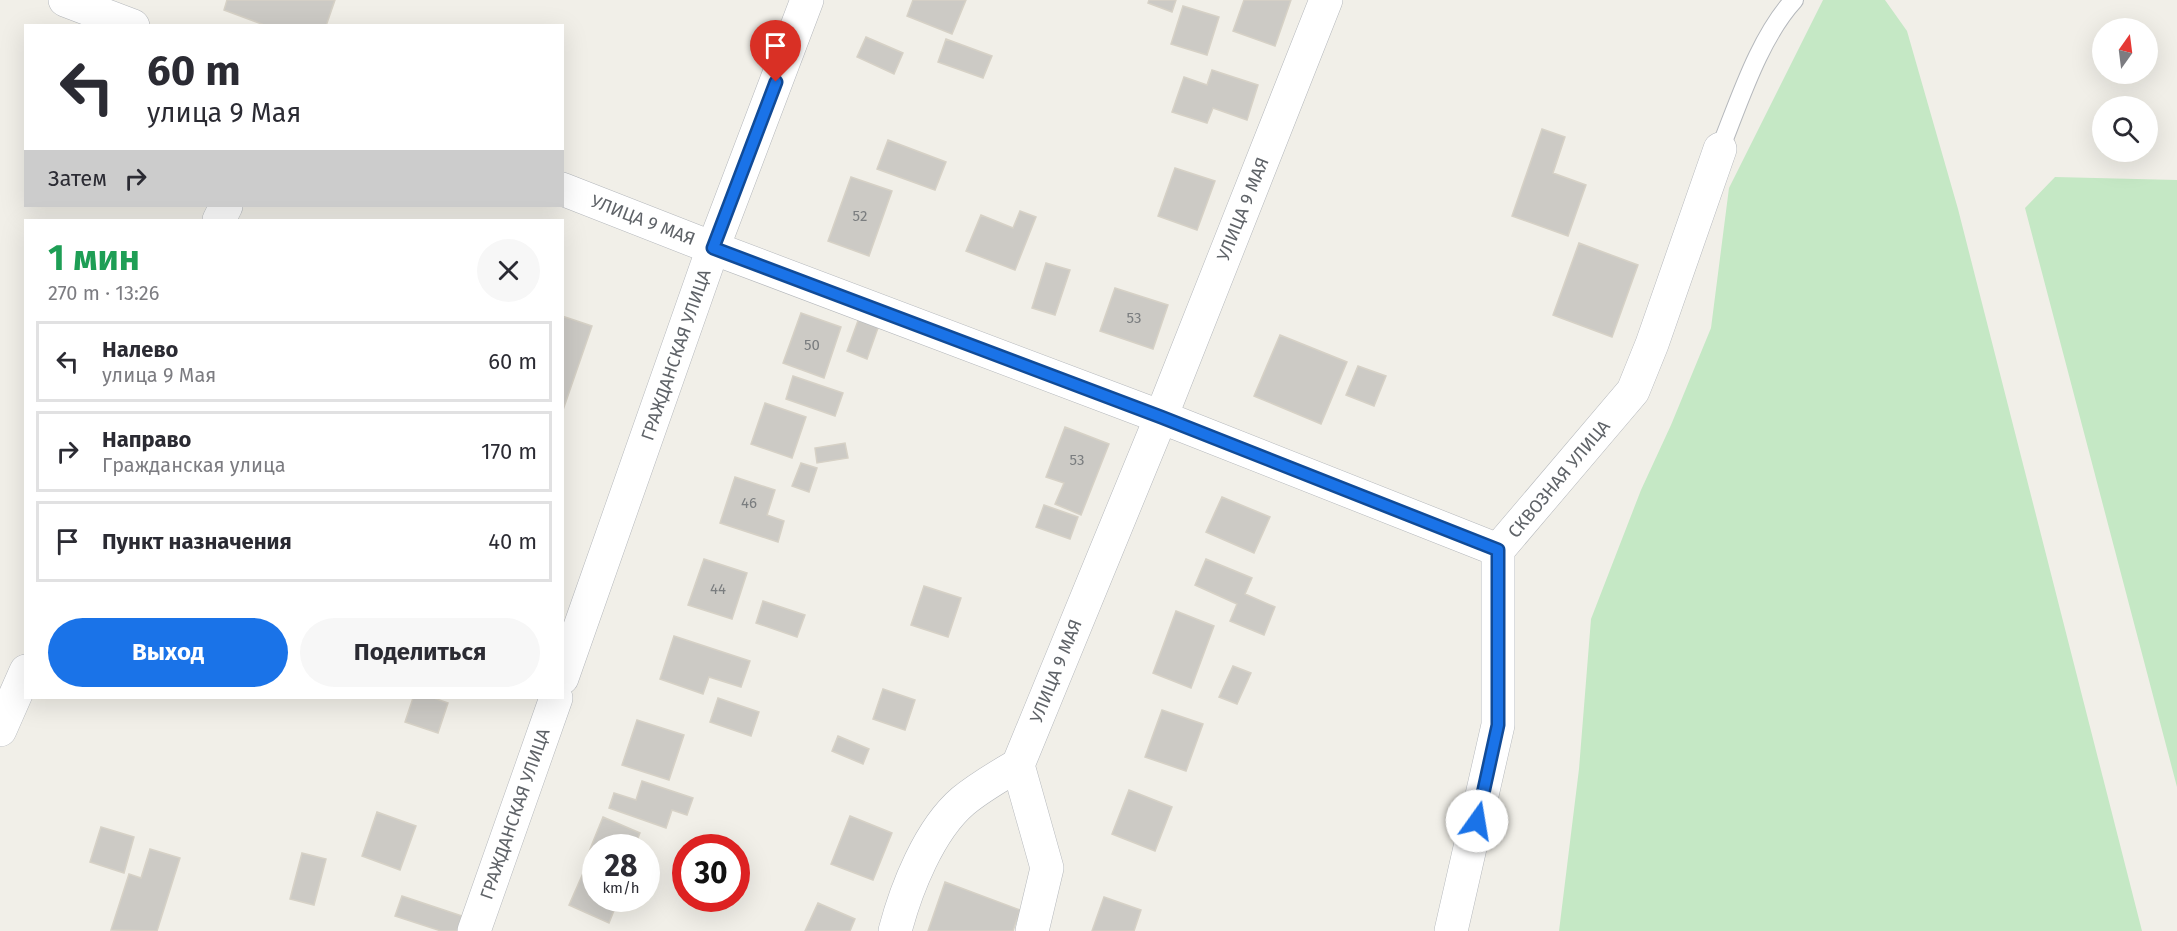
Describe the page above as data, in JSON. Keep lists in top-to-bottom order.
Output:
{
  "streets": {
    "street": ["УЛИЦА 9 МАЯ", "ГРАЖДАНСКАЯ УЛИЦА", "СКВОЗНАЯ УЛИЦА"]
  },
  "crossings": [
    ["УЛИЦА 9 МАЯ", "ГРАЖДАНСКАЯ УЛИЦА"],
    ["УЛИЦА 9 МАЯ", "СКВОЗНАЯ УЛИЦА"]
  ],
  "house_numbers": [
    "52",
    "53",
    "50",
    "53",
    "46",
    "44"
  ],
  "north": "top",
  "page": {
    "turn": ["60 m", "улица 9 Мая"],
    "then": "Затем",
    "heading": ["1 мин", "270 m · 13:26"],
    "list": [
      {
        "name": "Налево",
        "note": "улица 9 Мая",
        "value": "60 m"
      },
      {
        "name": "Направо",
        "note": "Гражданская улица",
        "value": "170 m"
      },
      {
        "name": "Пункт назначения",
        "value": "40 m"
      }
    ],
    "buttons": ["Выход", "Поделиться"],
    "speed": "28 km/h",
    "limit": "30"
  }
}
